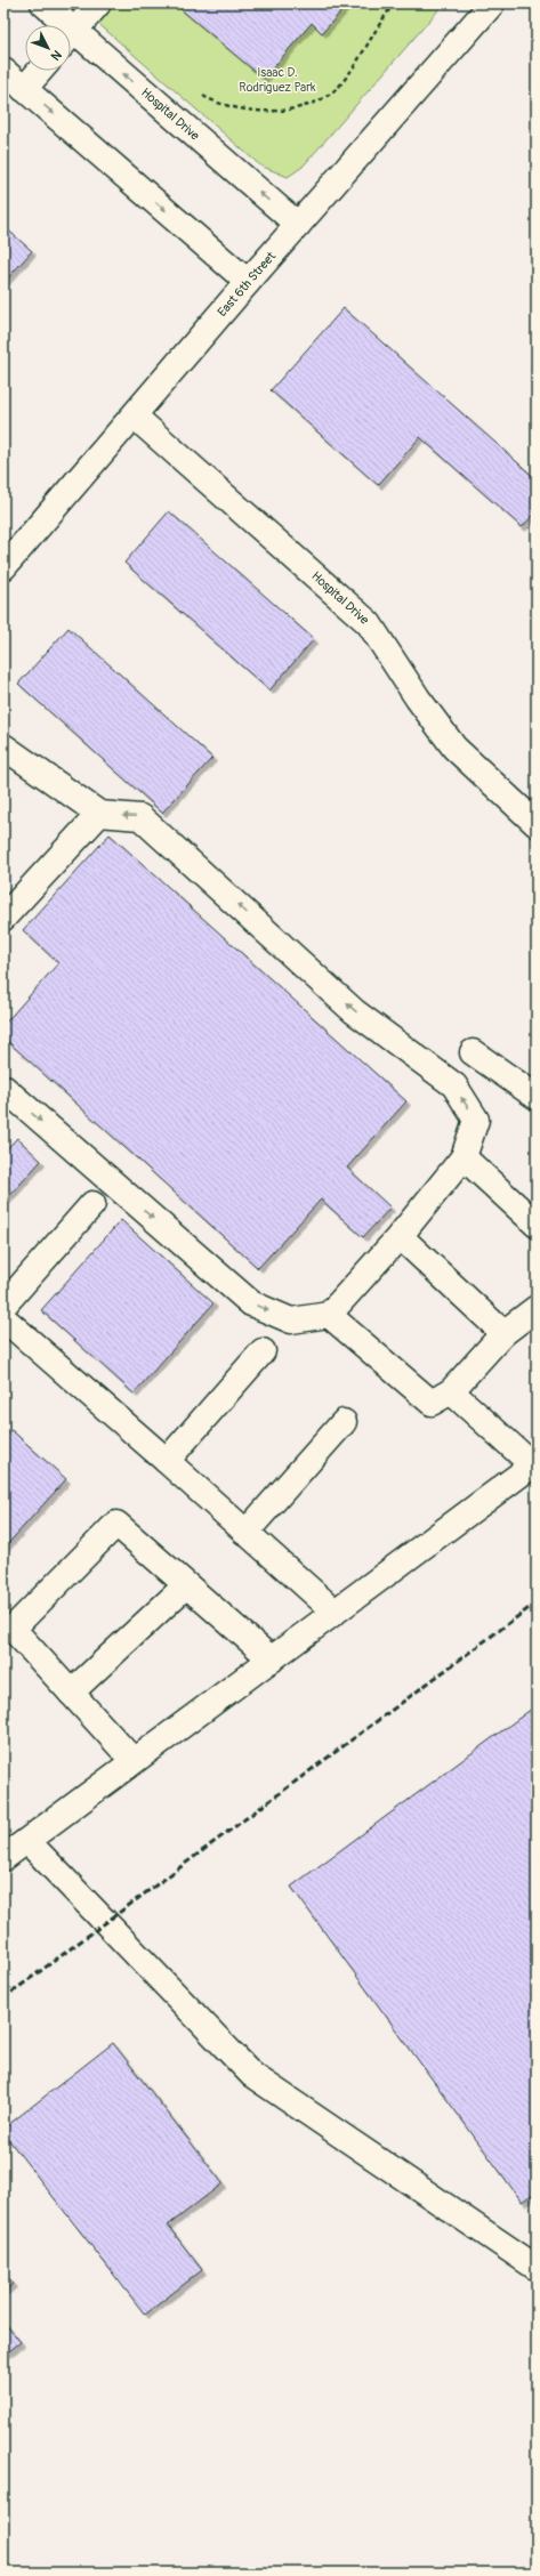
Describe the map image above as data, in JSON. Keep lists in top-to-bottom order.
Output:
{
  "streets": {
    "street": ["Hospital Drive", "East 6th Street"]
  },
  "crossings": [
    ["Hospital Drive", "East 6th Street"]
  ],
  "parks": ["Isaac D. Rodriguez Park"],
  "north": "bottom right"
}
